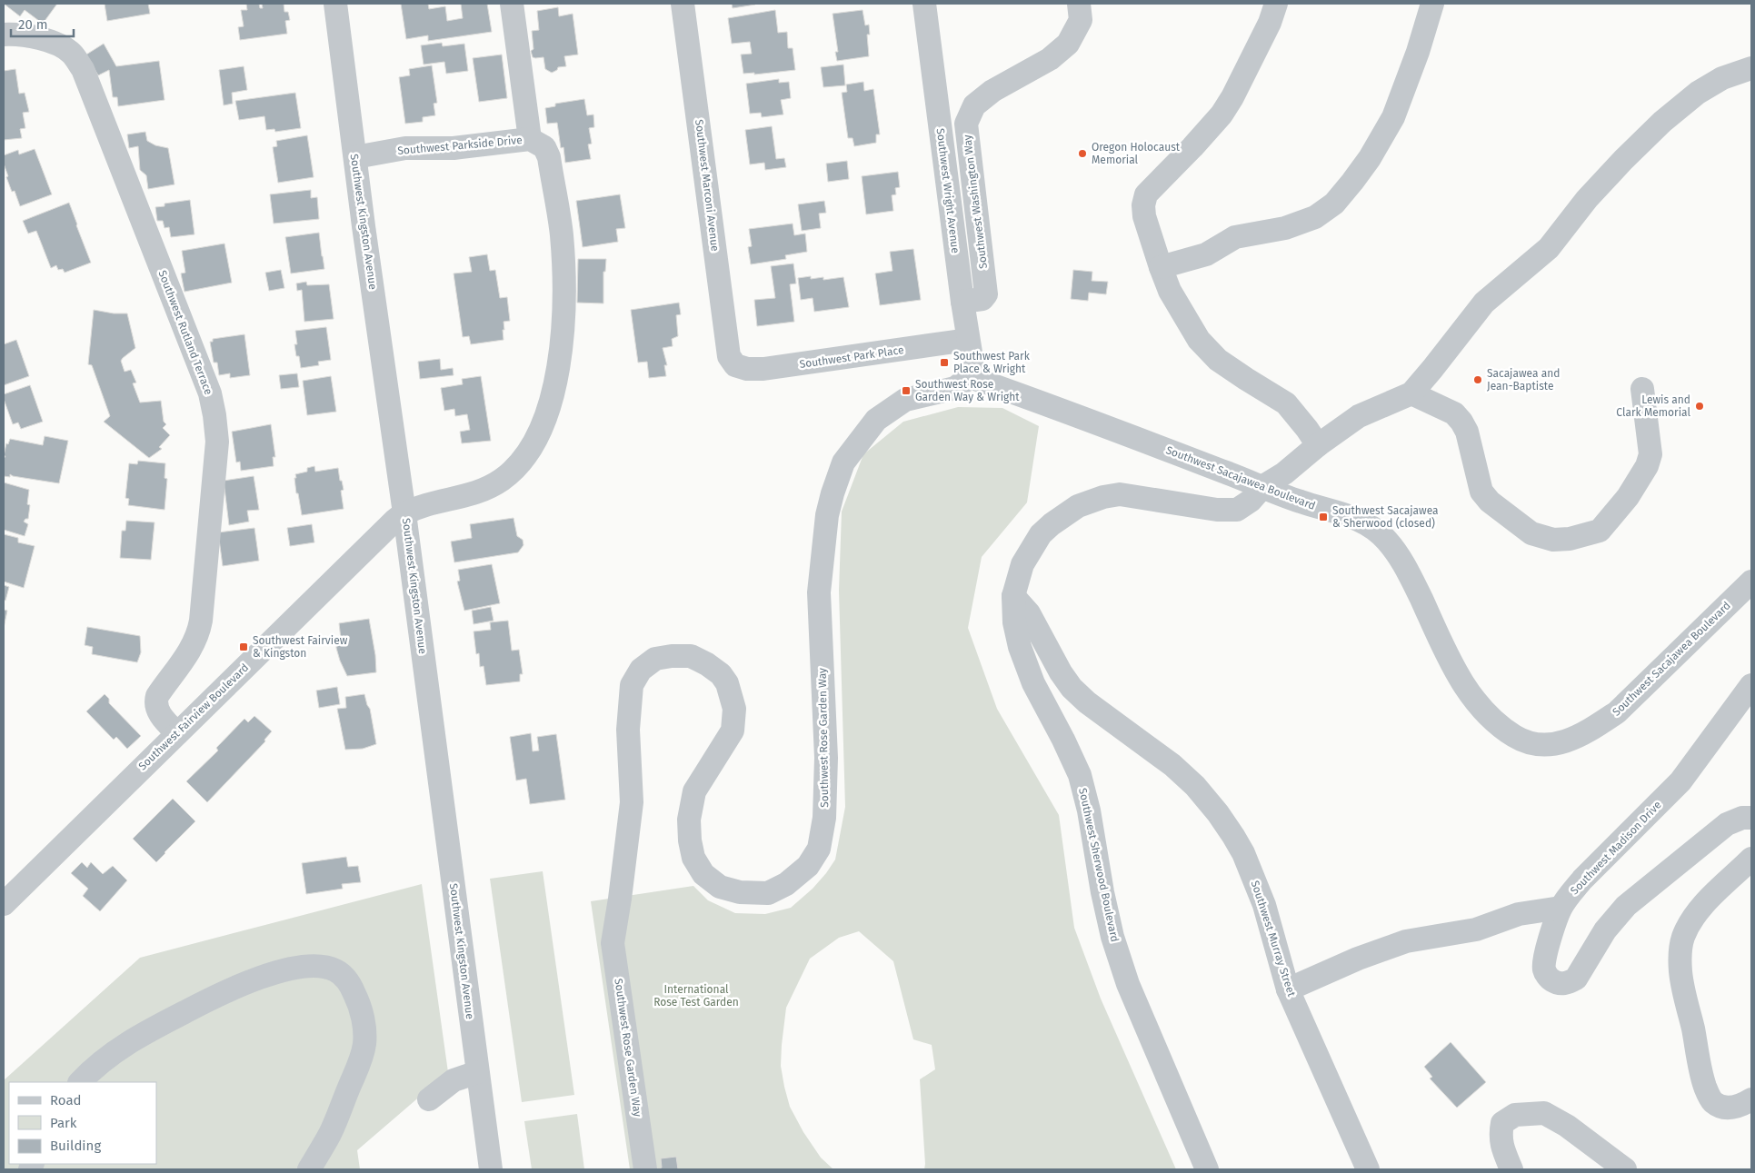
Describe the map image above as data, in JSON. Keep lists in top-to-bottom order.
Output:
{
  "streets": {
    "street": [
      "Southwest Parkside Drive",
      "Southwest Marconi Avenue",
      "Southwest Wright Avenue",
      "Southwest Washington Way",
      "Southwest Kingston Avenue",
      "Southwest Rutland Terrace",
      "Southwest Park Place",
      "Southwest Sacajawea Boulevard",
      "Southwest Fairview Boulevard",
      "Southwest Rose Garden Way",
      "Southwest Madison Drive",
      "Southwest Sherwood Boulevard",
      "Southwest Murray Street"
    ]
  },
  "crossings": [
    ["Southwest Parkside Drive", "Southwest Kingston Avenue"],
    ["Southwest Parkside Drive", "Southwest Fairview Boulevard"],
    ["Southwest Marconi Avenue", "Southwest Park Place"],
    ["Southwest Wright Avenue", "Southwest Washington Way"],
    ["Southwest Wright Avenue", "Southwest Park Place"],
    ["Southwest Wright Avenue", "Southwest Sacajawea Boulevard"],
    ["Southwest Wright Avenue", "Southwest Rose Garden Way"],
    ["Southwest Kingston Avenue", "Southwest Fairview Boulevard"],
    ["Southwest Rutland Terrace", "Southwest Fairview Boulevard"],
    ["Southwest Sacajawea Boulevard", "Southwest Rose Garden Way"],
    ["Southwest Sacajawea Boulevard", "Southwest Sherwood Boulevard"],
    ["Southwest Sherwood Boulevard", "Southwest Murray Street"]
  ],
  "parks": ["International Rose Test Garden"],
  "places": {
    "other": ["Oregon Holocaust Memorial", "Sacajawea and Jean-Baptiste", "Lewis and Clark Memorial"],
    "transit": [
      "Southwest Park Place & Wright",
      "Southwest Rose Garden Way & Wright",
      "Southwest Sacajawea & Sherwood (closed)",
      "Southwest Fairview & Kingston"
    ]
  },
  "legend": ["Road", "Park", "Building"],
  "scale_bar": "20 m"
}
